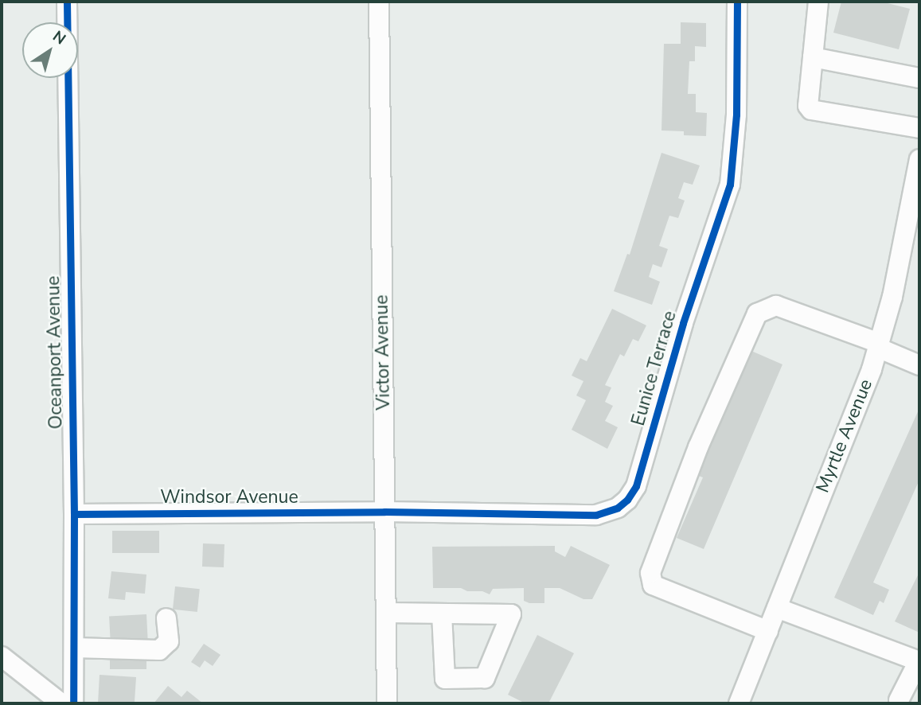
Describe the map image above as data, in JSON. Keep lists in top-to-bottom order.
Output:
{
  "streets": {
    "street": [
      "Oceanport Avenue",
      "Victor Avenue",
      "Eunice Terrace",
      "Myrtle Avenue",
      "Windsor Avenue"
    ]
  },
  "crossings": [
    ["Oceanport Avenue", "Windsor Avenue"],
    ["Victor Avenue", "Eunice Terrace"],
    ["Victor Avenue", "Windsor Avenue"],
    ["Eunice Terrace", "Windsor Avenue"]
  ],
  "north": "top right"
}
